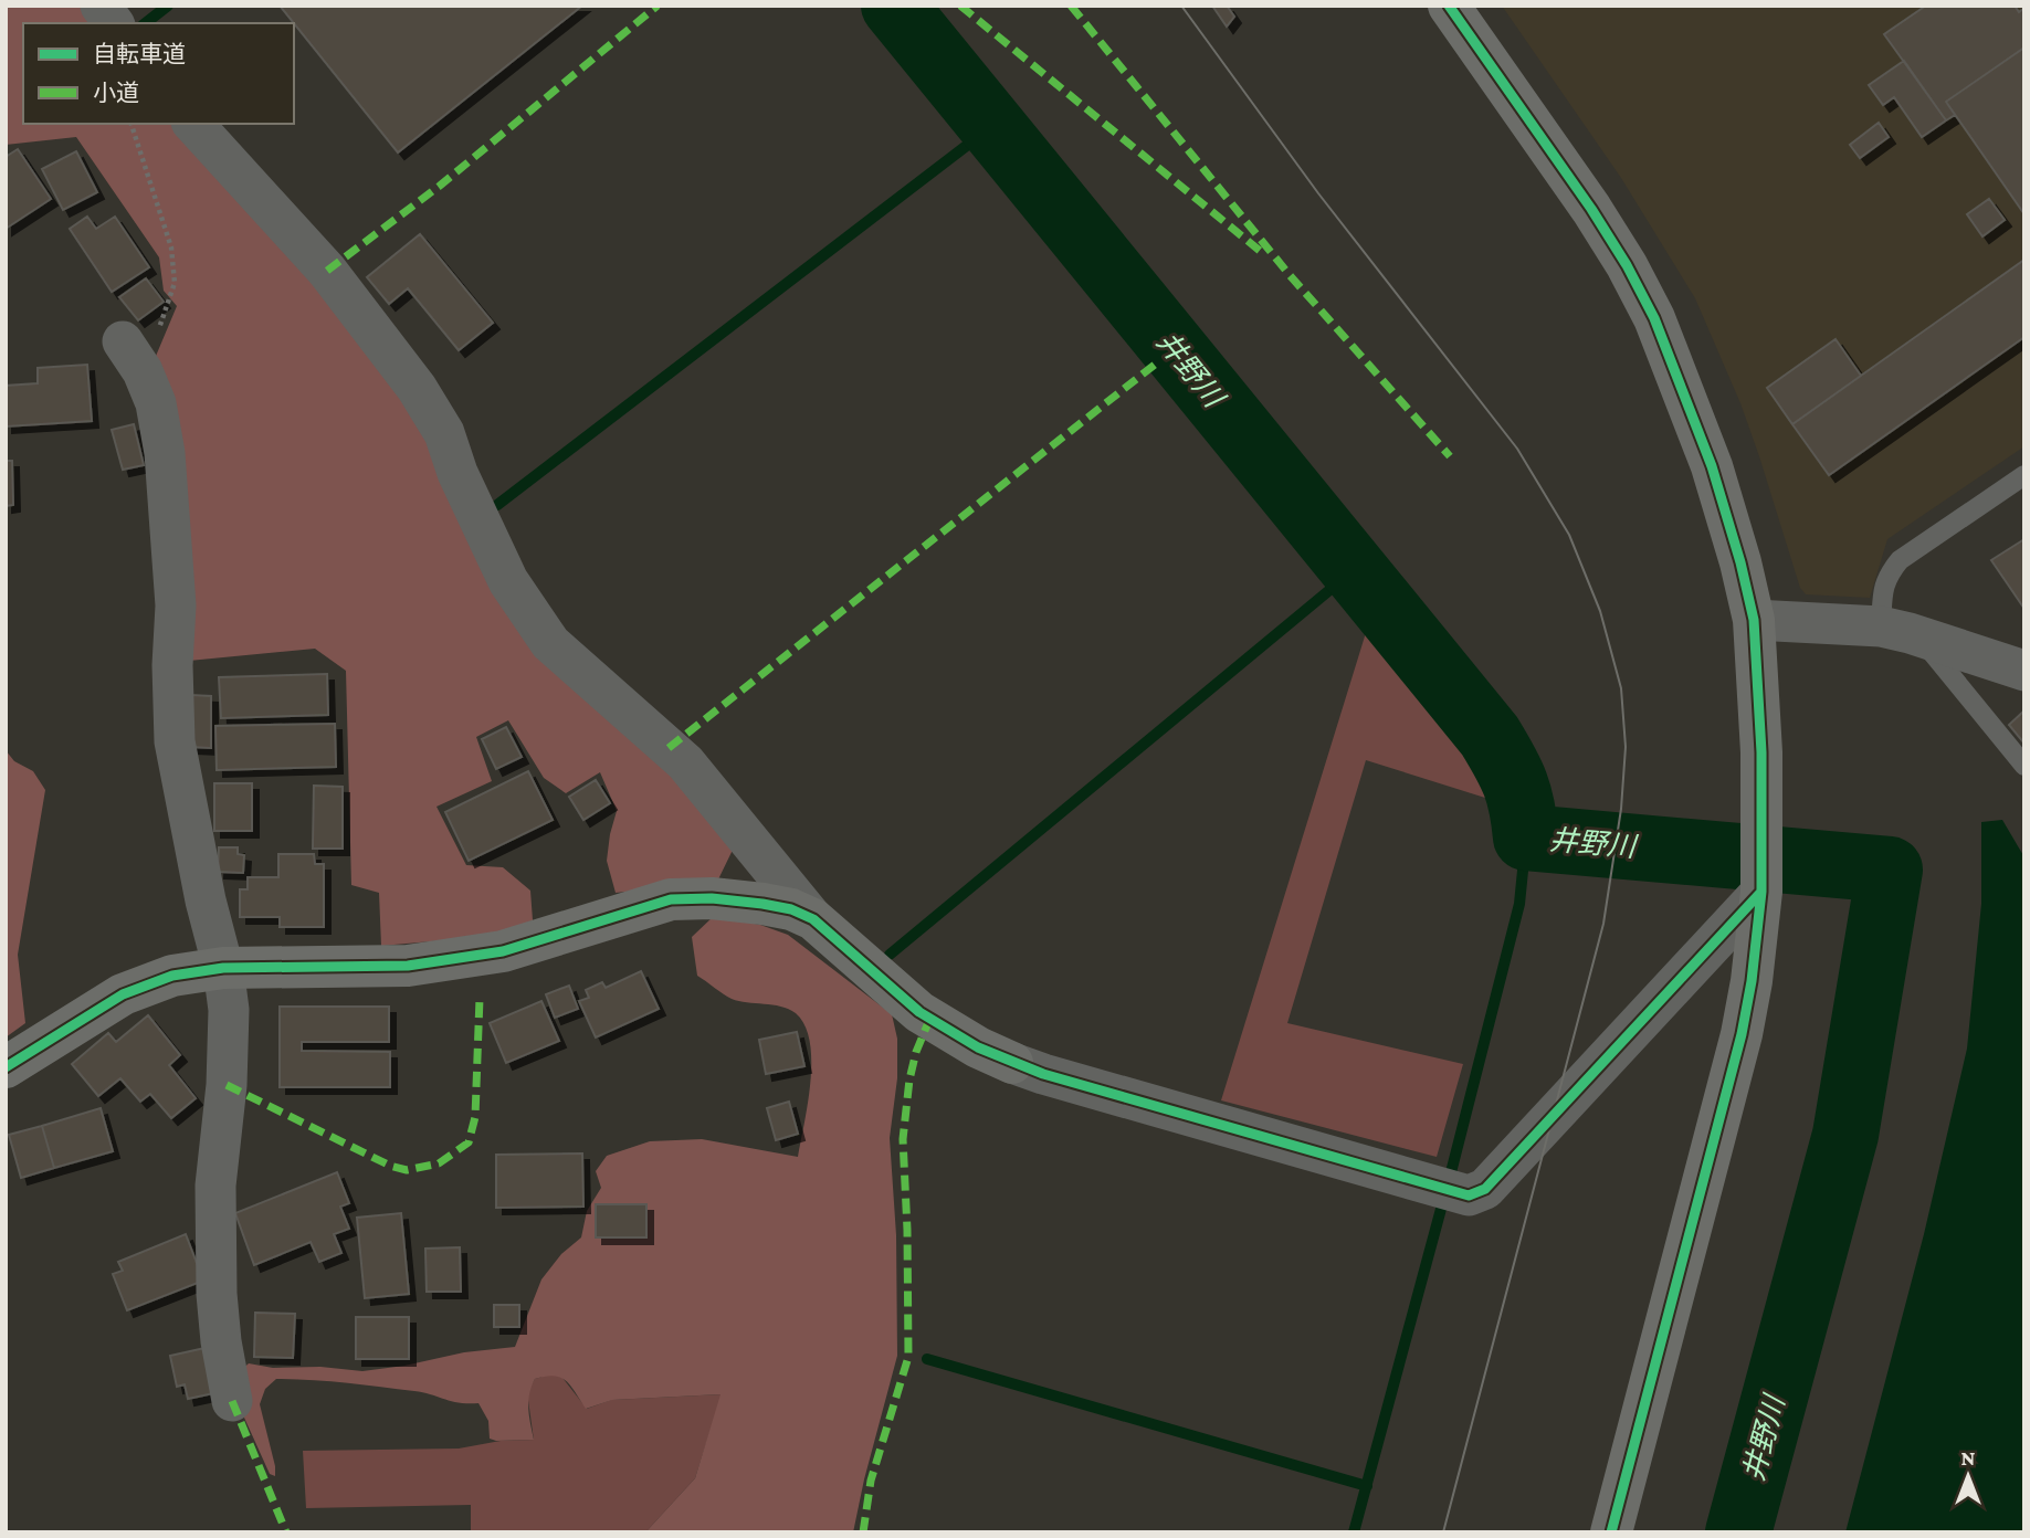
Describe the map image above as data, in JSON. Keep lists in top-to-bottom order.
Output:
{
  "water": ["井野川"],
  "legend": ["自転車道", "小道"],
  "north": "top"
}
